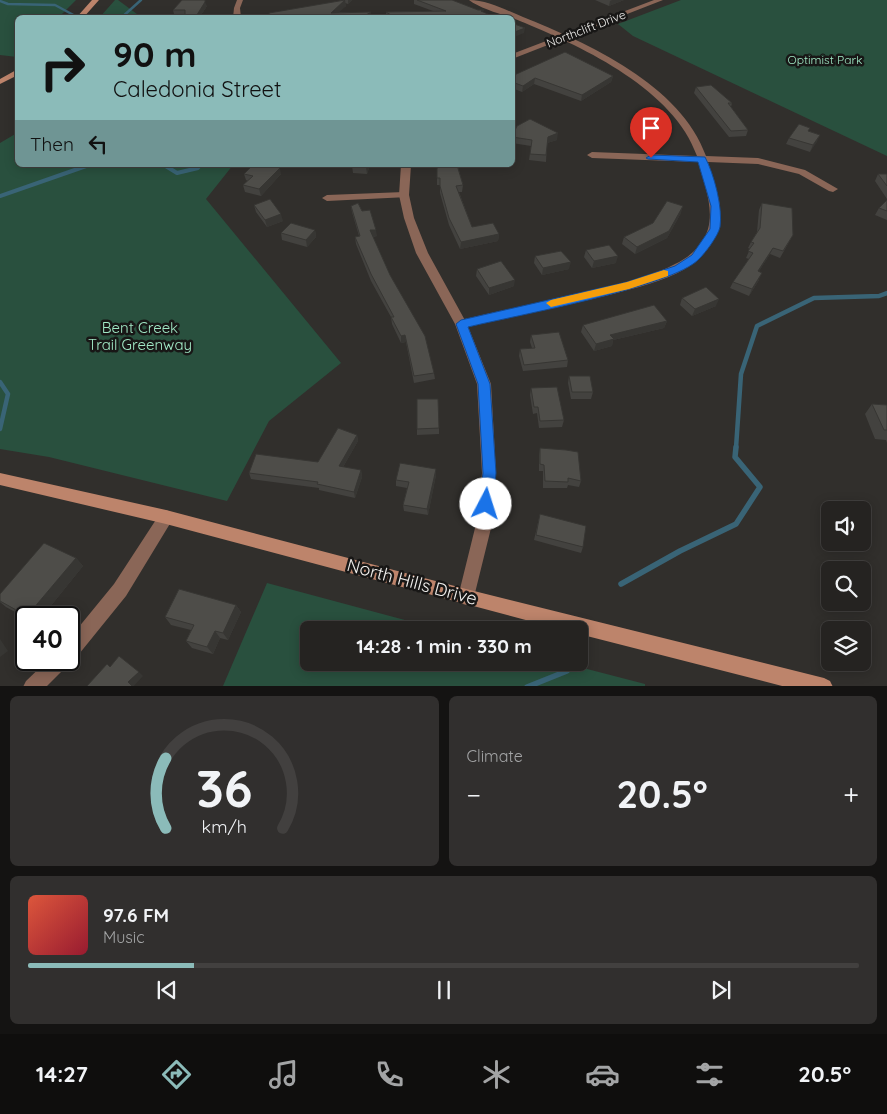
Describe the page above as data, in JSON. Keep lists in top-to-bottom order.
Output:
{
  "streets": {
    "main road": ["North Hills Drive"],
    "street": ["Northclift Drive"]
  },
  "parks": ["Optimist Park", "Bent Creek Trail Greenway"],
  "page": {
    "turn": ["90 m", "Caledonia Street"],
    "then": "Then",
    "limit": "40",
    "trip": "14:28 · 1 min · 330 m",
    "tile": "Climate",
    "heat": ["−", "20.5°", "+"],
    "song": ["97.6 FM", "Music"],
    "tabs": ["14:27", "20.5°"],
    "gauge": ["36", "km/h"]
  }
}
